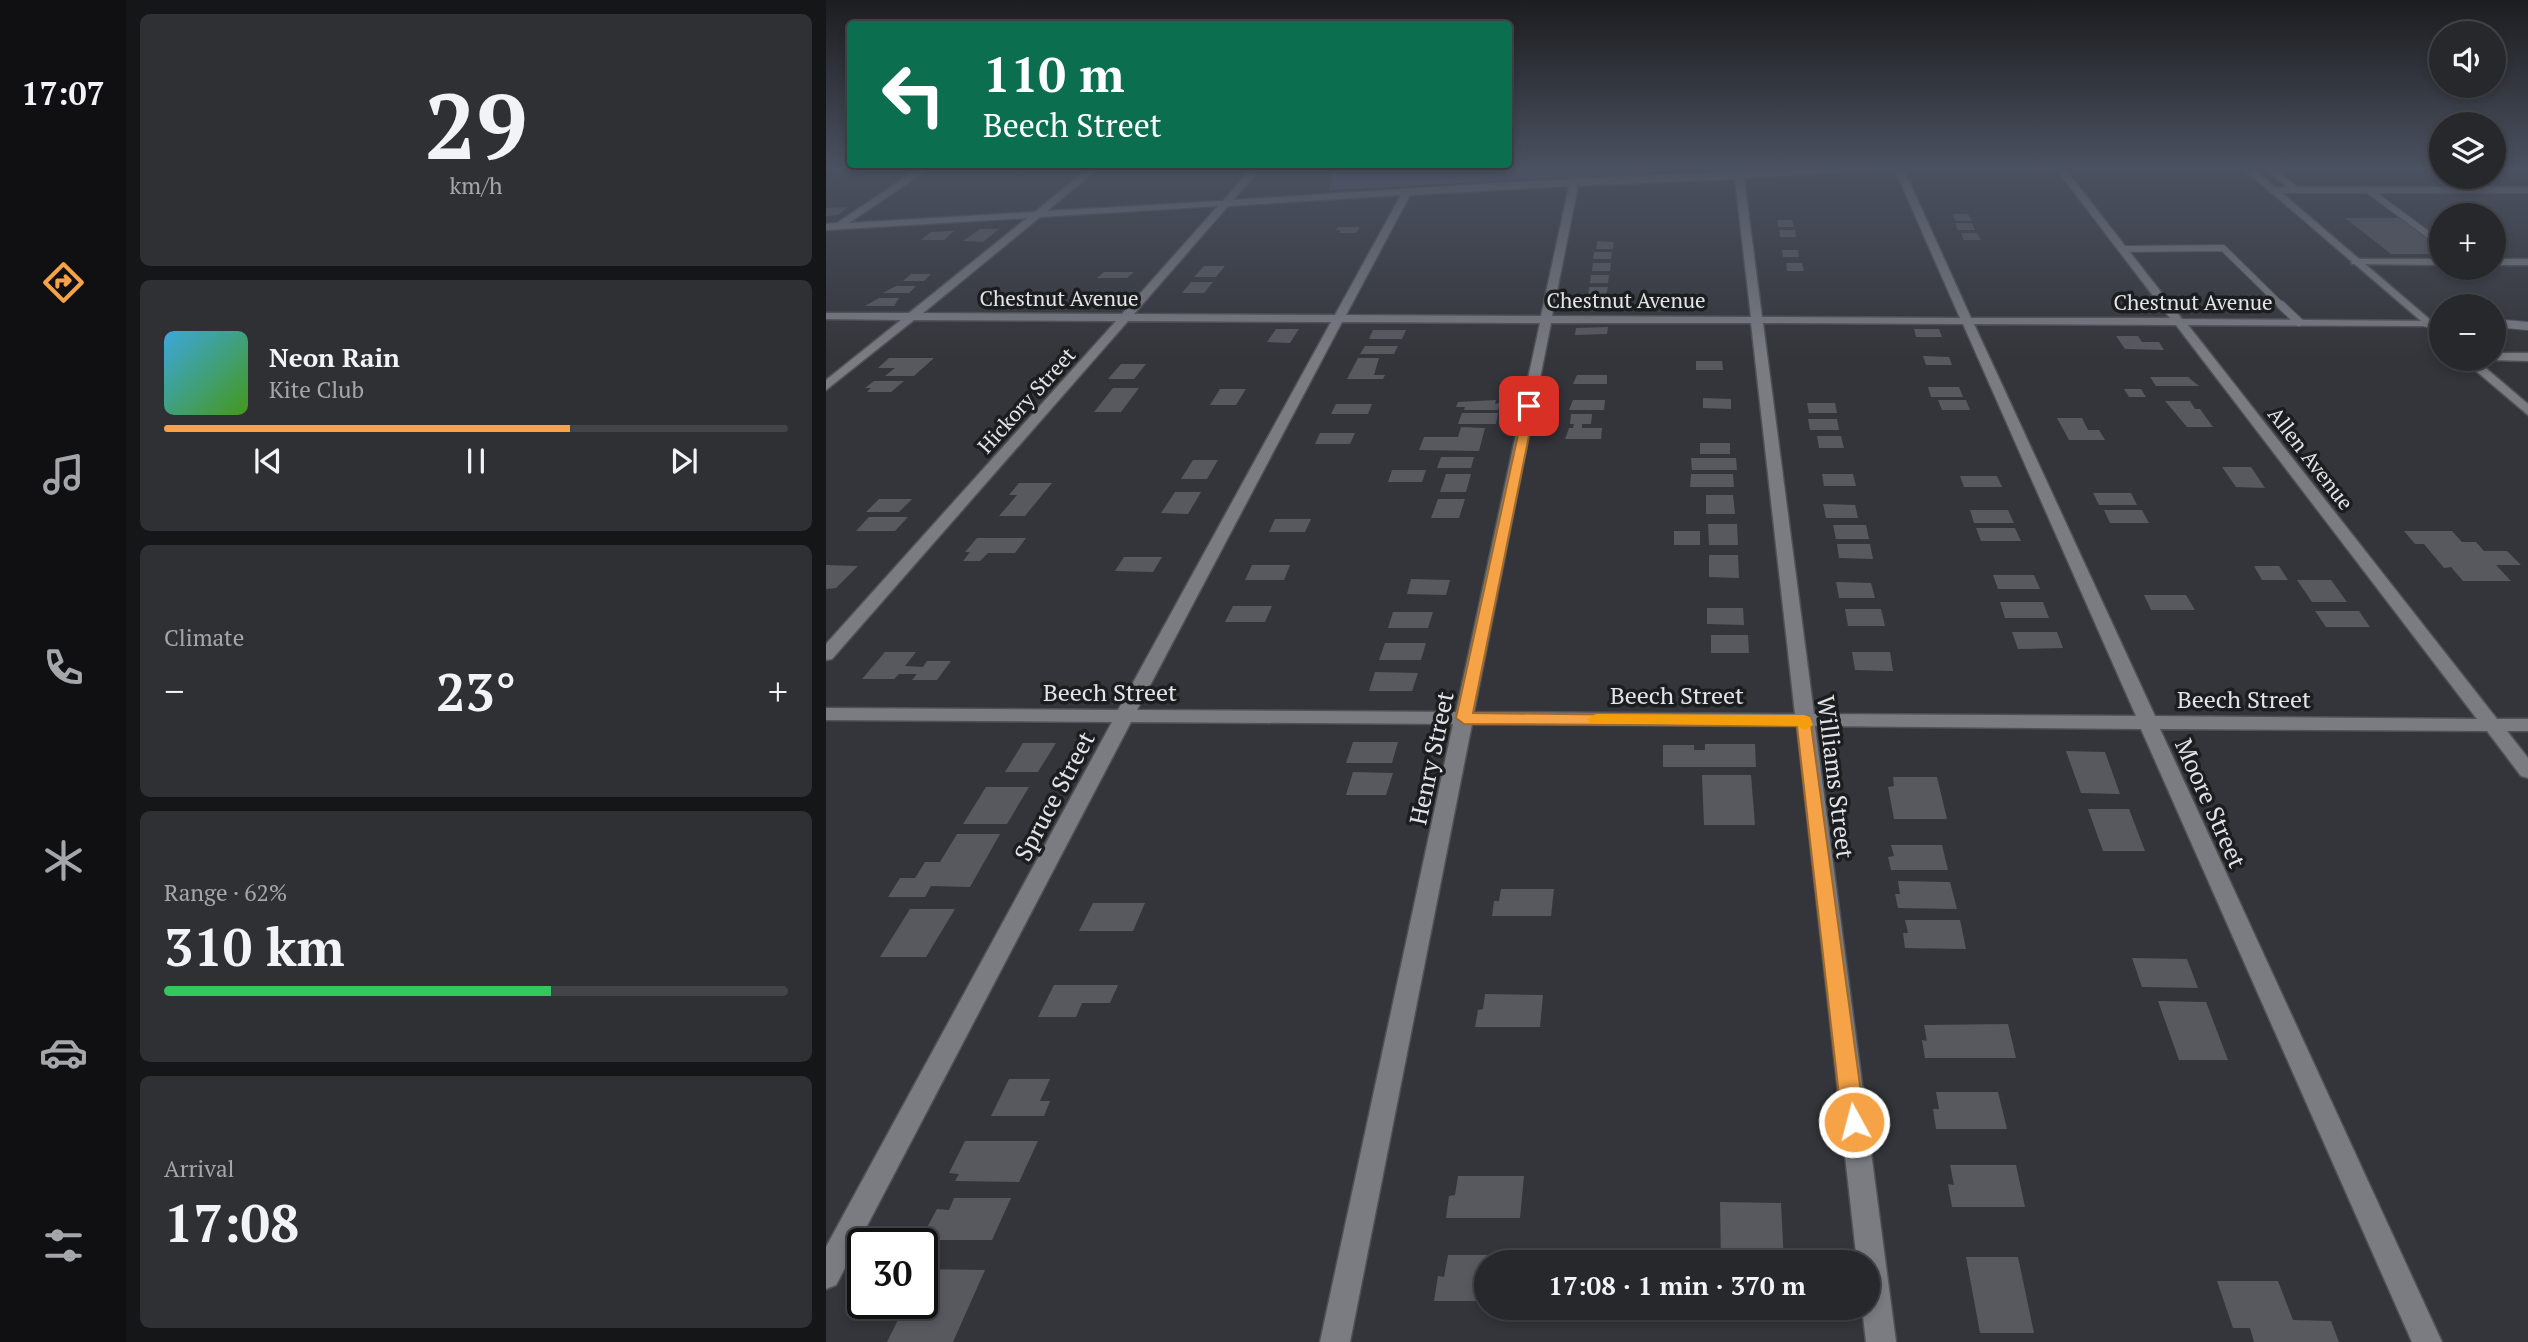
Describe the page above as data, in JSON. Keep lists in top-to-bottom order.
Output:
{
  "streets": {
    "street": [
      "Chestnut Avenue",
      "Hickory Street",
      "Allen Avenue",
      "Beech Street",
      "Henry Street",
      "Williams Street",
      "Spruce Street",
      "Moore Street"
    ]
  },
  "crossings": [
    ["Chestnut Avenue", "Hickory Street"],
    ["Chestnut Avenue", "Allen Avenue"],
    ["Chestnut Avenue", "Henry Street"],
    ["Chestnut Avenue", "Williams Street"],
    ["Chestnut Avenue", "Spruce Street"],
    ["Chestnut Avenue", "Moore Street"],
    ["Allen Avenue", "Beech Street"],
    ["Beech Street", "Henry Street"],
    ["Beech Street", "Williams Street"],
    ["Beech Street", "Spruce Street"],
    ["Beech Street", "Moore Street"]
  ],
  "page": {
    "tabs": "17:07",
    "tile": [
      ["29", "km/h"],
      "Climate",
      ["Range · 62%", "310 km"],
      ["Arrival", "17:08"]
    ],
    "map_buttons": ["+", "−"],
    "turn": ["110 m", "Beech Street"],
    "song": ["Neon Rain", "Kite Club"],
    "heat": ["−", "23°", "+"],
    "limit": "30",
    "trip": "17:08 · 1 min · 370 m"
  }
}
